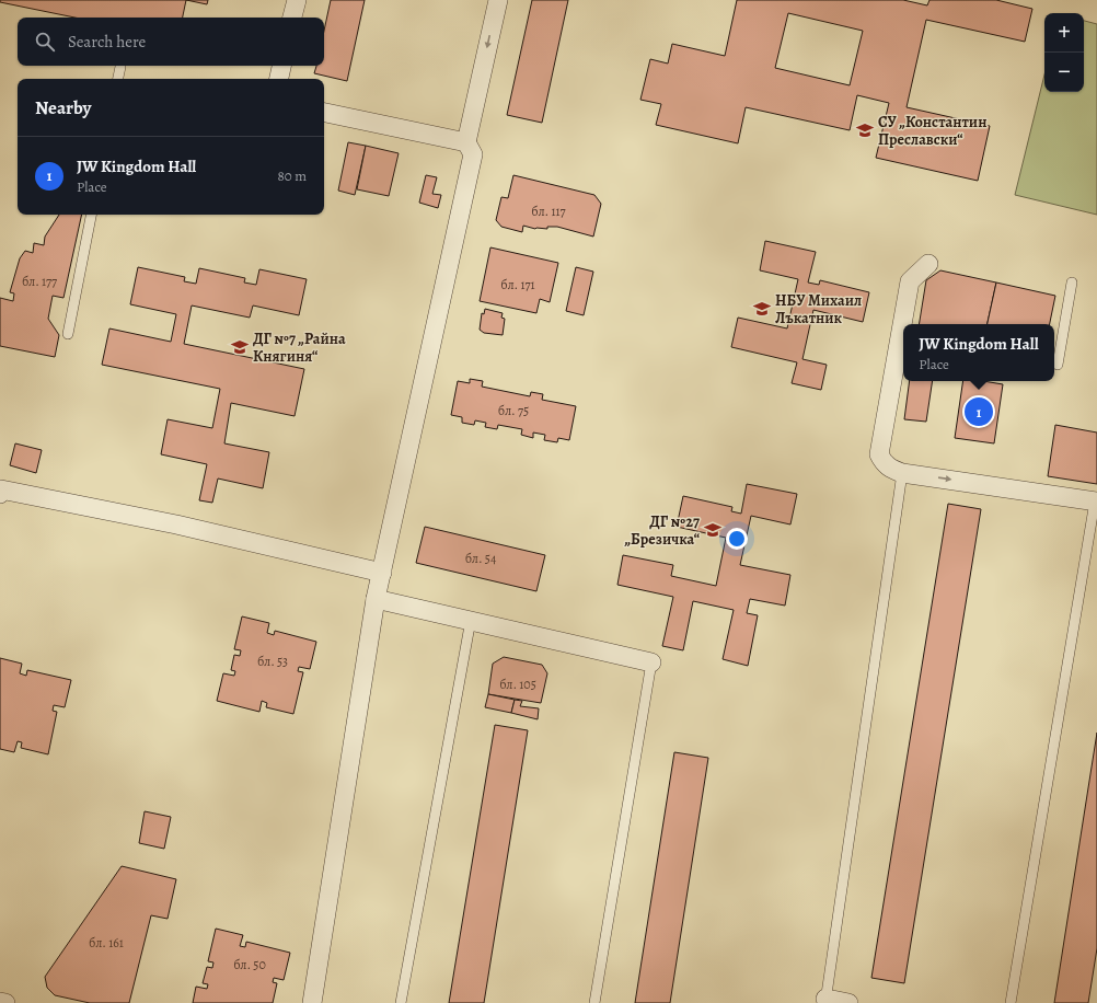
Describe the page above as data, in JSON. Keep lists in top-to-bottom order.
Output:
{
  "places": {
    "school or university": [
      "СУ „Константин Преславски“",
      "НБУ Михаил Лъкатник",
      "ДГ №7 „Райна Княгиня“",
      "ДГ №27 „Брезичка“"
    ]
  },
  "house_numbers": [
    "бл. 117",
    "бл. 177",
    "бл. 171",
    "бл. 75",
    "бл. 54",
    "бл. 53",
    "бл. 105",
    "бл. 161",
    "бл. 50"
  ],
  "page": {
    "map_buttons": ["+", "−"],
    "search": "Search here",
    "heading": "Nearby",
    "list": [
      {
        "mark": "1",
        "name": "JW Kingdom Hall",
        "note": "Place",
        "value": "80 m"
      }
    ],
    "popup": ["JW Kingdom Hall", "Place"],
    "pins": "1"
  }
}
